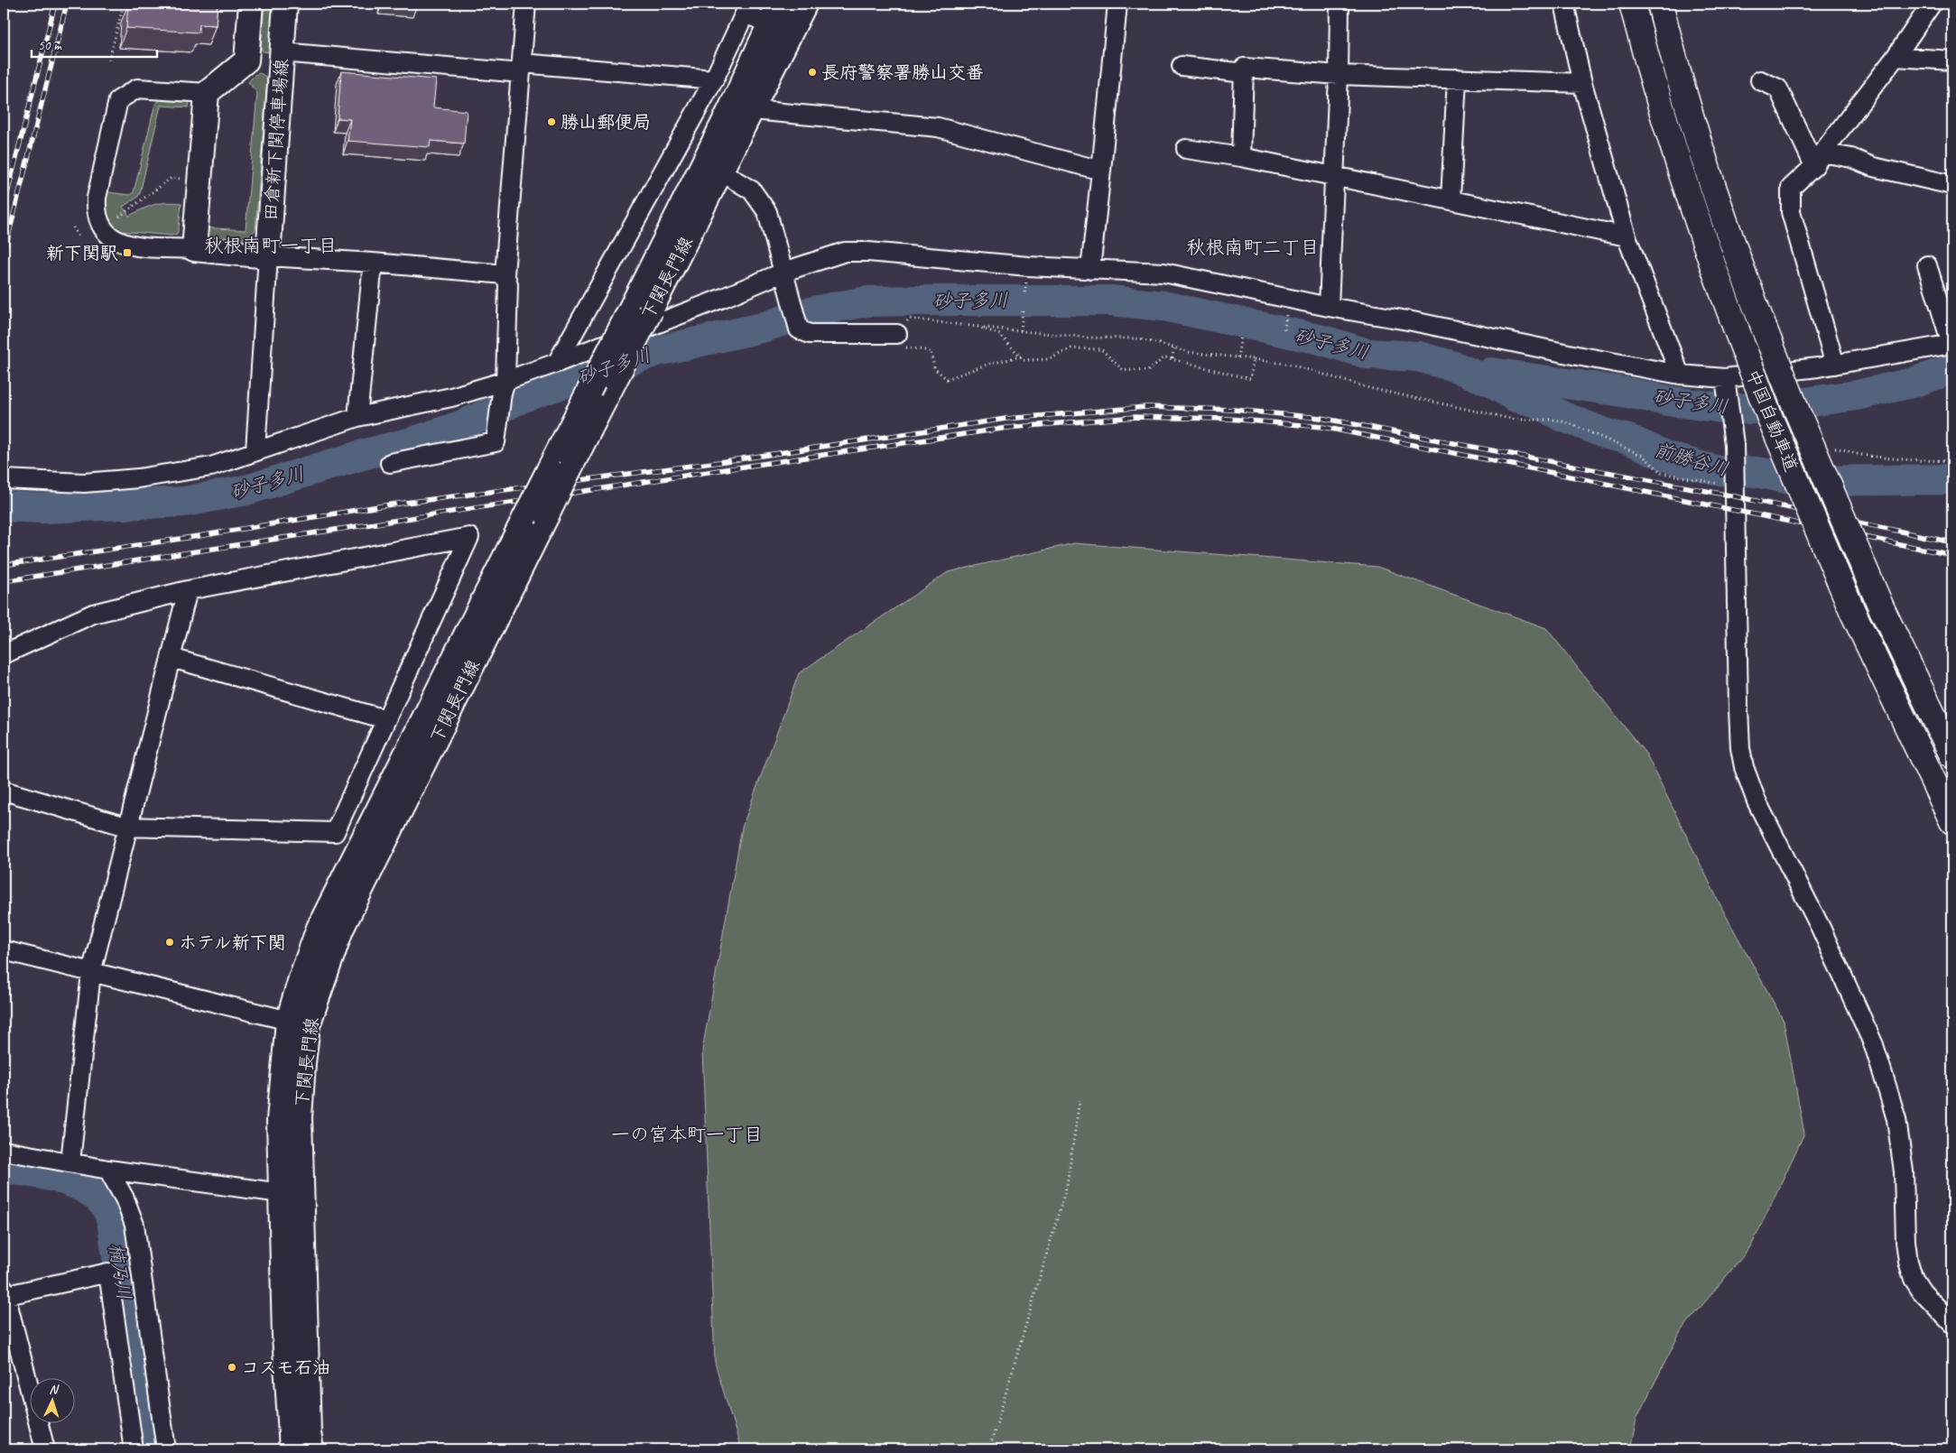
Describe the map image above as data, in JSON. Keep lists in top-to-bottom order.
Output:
{
  "streets": {
    "highway": ["中国自動車道"],
    "main road": ["田倉新下関停車場線", "下関長門線"]
  },
  "districts": ["秋根南町一丁目", "秋根南町二丁目", "一の宮本町一丁目"],
  "water": ["砂子多川", "前勝谷川", "楠乃川"],
  "places": {
    "other": [
      "長府警察署勝山交番",
      "勝山郵便局",
      "ホテル新下関",
      "コスモ石油"
    ],
    "transit": ["新下関駅"]
  },
  "scale_bar": "50 m",
  "north": "top"
}
